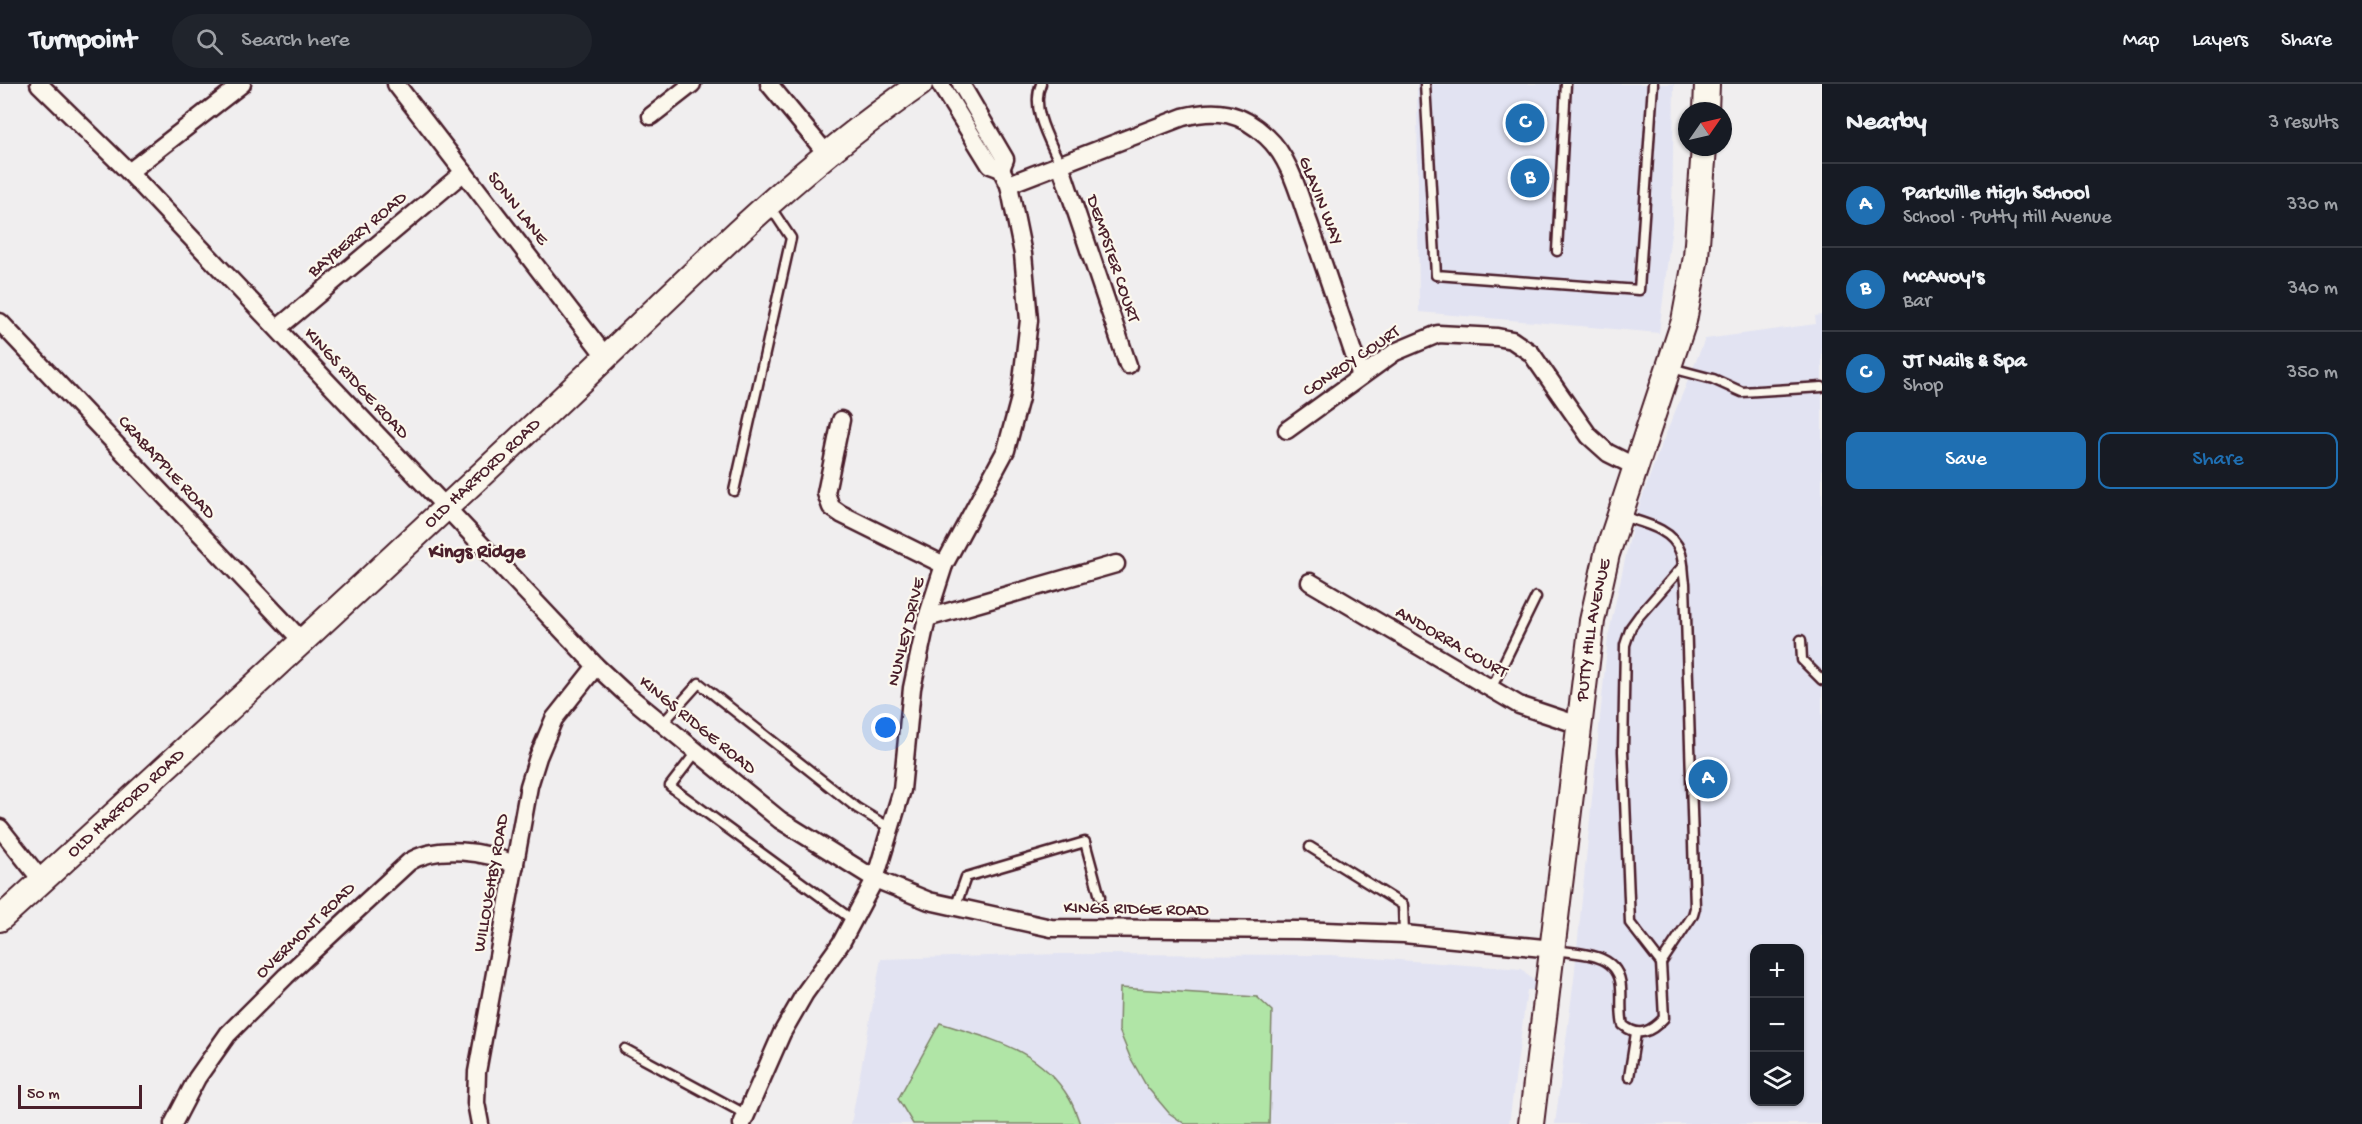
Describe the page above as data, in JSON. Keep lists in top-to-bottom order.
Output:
{
  "streets": {
    "street": [
      "GLAVIN WAY",
      "SONN LANE",
      "BAYBERRY ROAD",
      "DEMPSTER COURT",
      "CONROY COURT",
      "KINGS RIDGE ROAD",
      "CRABAPPLE ROAD",
      "OLD HARFORD ROAD",
      "PUTTY HILL AVENUE",
      "NUNLEY DRIVE",
      "ANDORRA COURT",
      "WILLOUGHBY ROAD",
      "OVERMONT ROAD"
    ]
  },
  "crossings": [
    ["GLAVIN WAY", "DEMPSTER COURT"],
    ["GLAVIN WAY", "CONROY COURT"],
    ["GLAVIN WAY", "NUNLEY DRIVE"],
    ["SONN LANE", "BAYBERRY ROAD"],
    ["SONN LANE", "OLD HARFORD ROAD"],
    ["BAYBERRY ROAD", "KINGS RIDGE ROAD"],
    ["CONROY COURT", "PUTTY HILL AVENUE"],
    ["KINGS RIDGE ROAD", "OLD HARFORD ROAD"],
    ["KINGS RIDGE ROAD", "PUTTY HILL AVENUE"],
    ["KINGS RIDGE ROAD", "NUNLEY DRIVE"],
    ["KINGS RIDGE ROAD", "WILLOUGHBY ROAD"],
    ["CRABAPPLE ROAD", "OLD HARFORD ROAD"],
    ["PUTTY HILL AVENUE", "ANDORRA COURT"],
    ["WILLOUGHBY ROAD", "OVERMONT ROAD"]
  ],
  "districts": ["Kings Ridge"],
  "scale_bar": "50 m",
  "north": "top right",
  "page": {
    "header": "Turnpoint",
    "search": "Search here",
    "nav": ["Map", "Layers", "Share"],
    "heading": ["Nearby", "3 results"],
    "pins": ["C", "B", "A"],
    "list": [
      {
        "mark": "A",
        "name": "Parkville High School",
        "note": "School · Putty Hill Avenue",
        "value": "330 m"
      },
      {
        "mark": "B",
        "name": "McAvoy's",
        "note": "Bar",
        "value": "340 m"
      },
      {
        "mark": "C",
        "name": "JT Nails & Spa",
        "note": "Shop",
        "value": "350 m"
      }
    ],
    "buttons": ["Save", "Share"],
    "map_buttons": ["+", "−"],
    "scale": "50 m"
  }
}
